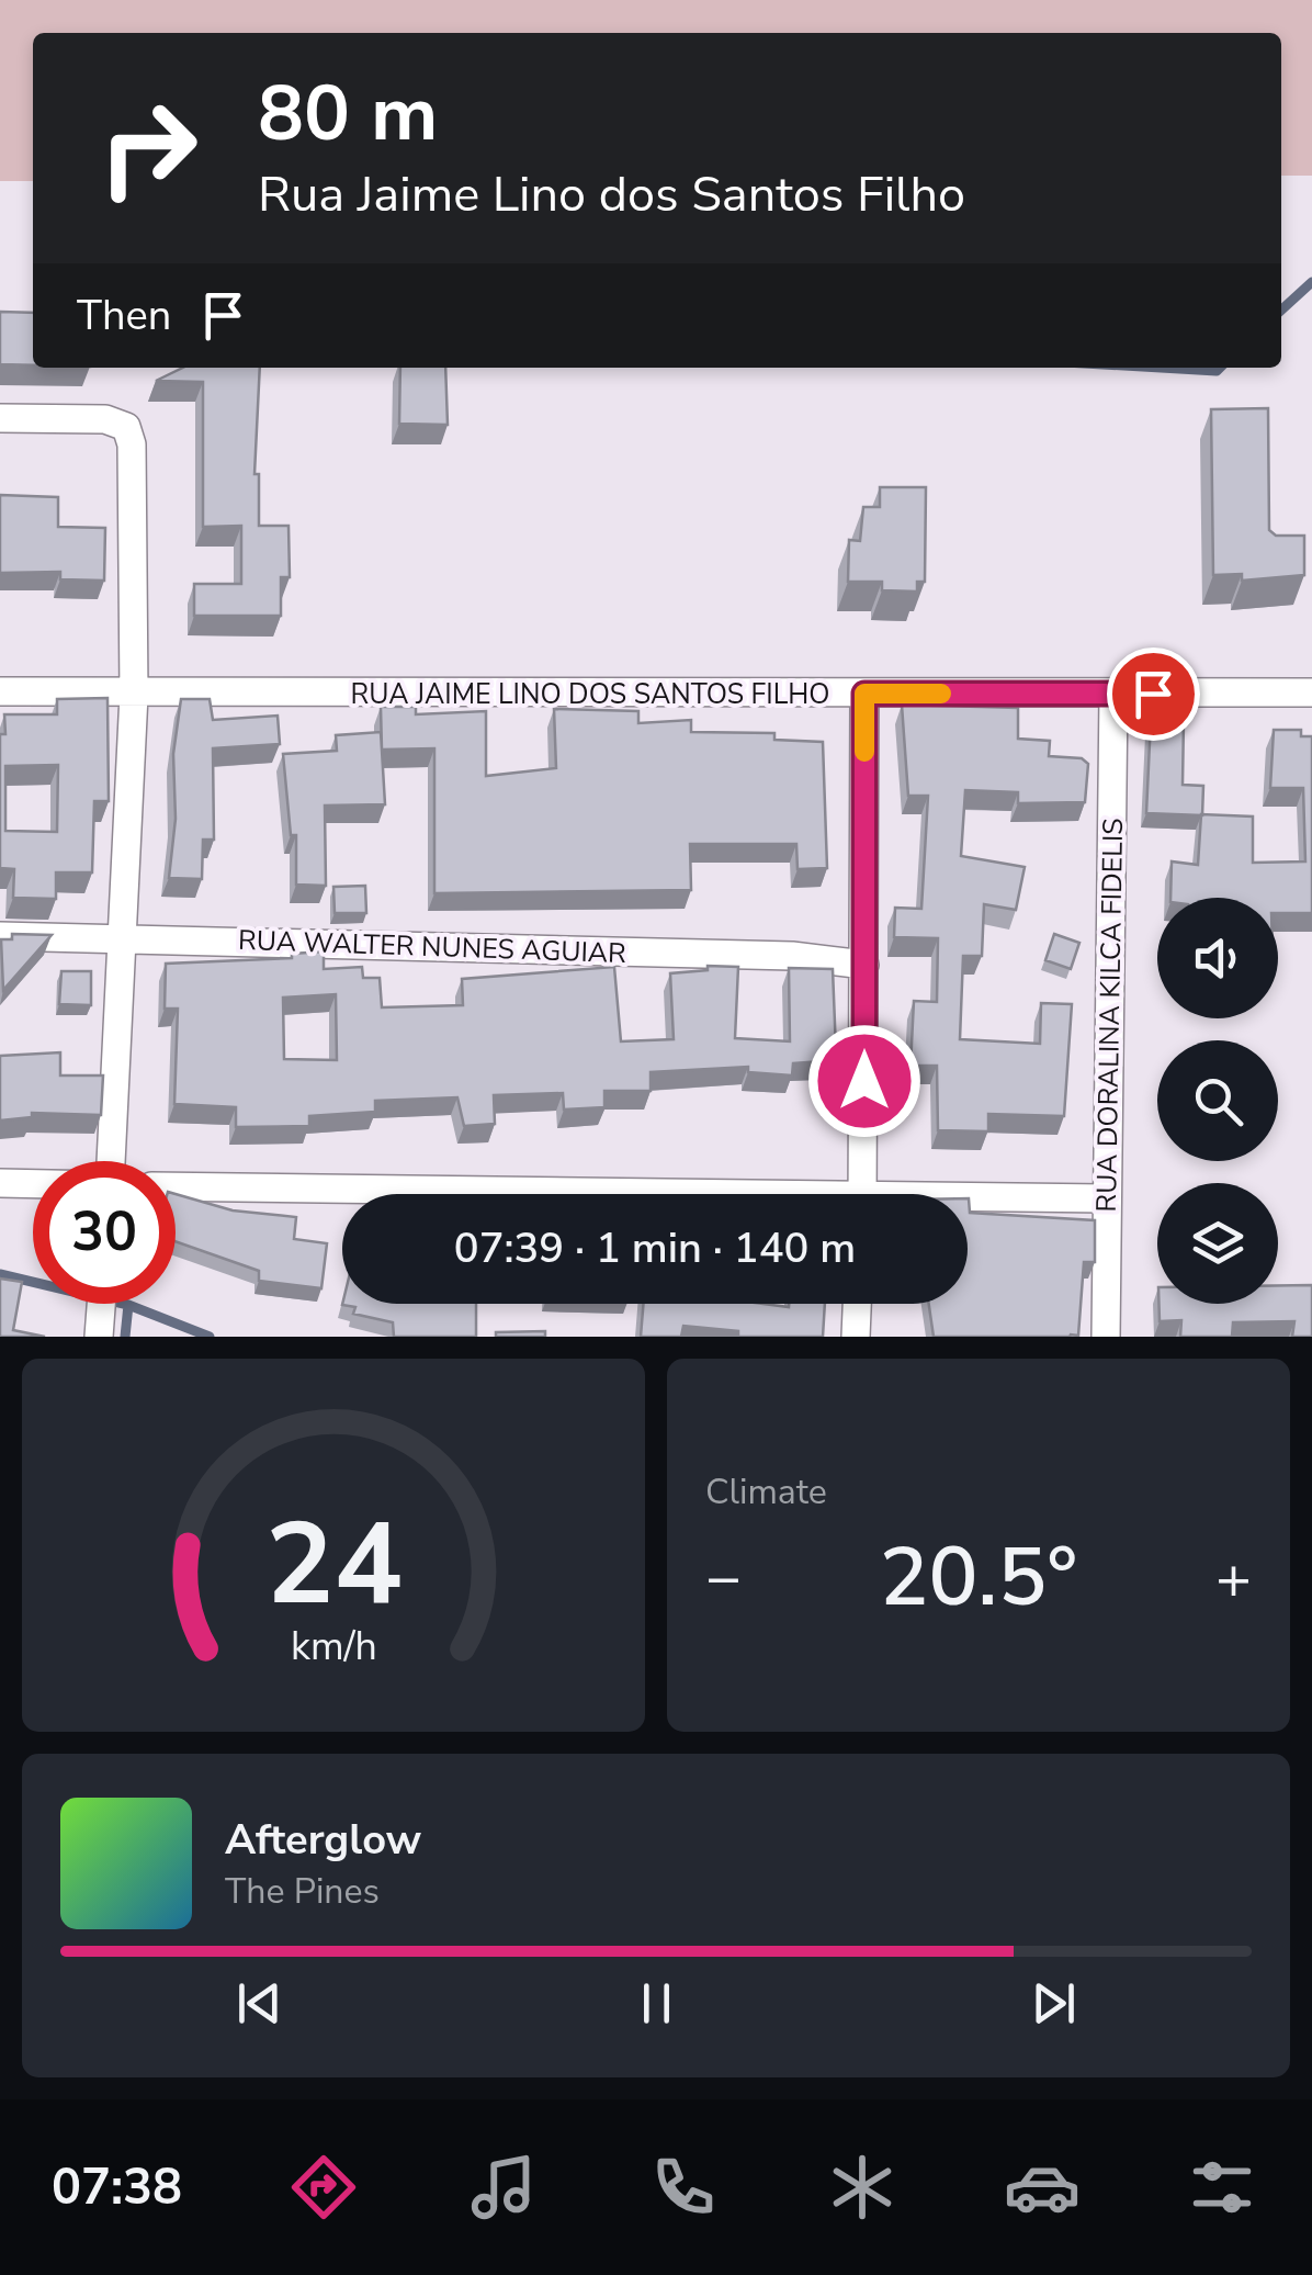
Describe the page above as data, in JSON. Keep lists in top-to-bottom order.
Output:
{
  "streets": {
    "street": ["RUA JAIME LINO DOS SANTOS FILHO", "RUA WALTER NUNES AGUIAR", "RUA DORALINA KILCA FIDELIS"]
  },
  "crossings": [
    ["RUA JAIME LINO DOS SANTOS FILHO", "RUA DORALINA KILCA FIDELIS"]
  ],
  "page": {
    "turn": ["80 m", "Rua Jaime Lino dos Santos Filho"],
    "then": "Then",
    "limit": "30",
    "trip": "07:39 · 1 min · 140 m",
    "tile": "Climate",
    "heat": ["−", "20.5°", "+"],
    "song": ["Afterglow", "The Pines"],
    "tabs": "07:38",
    "gauge": ["24", "km/h"]
  }
}
